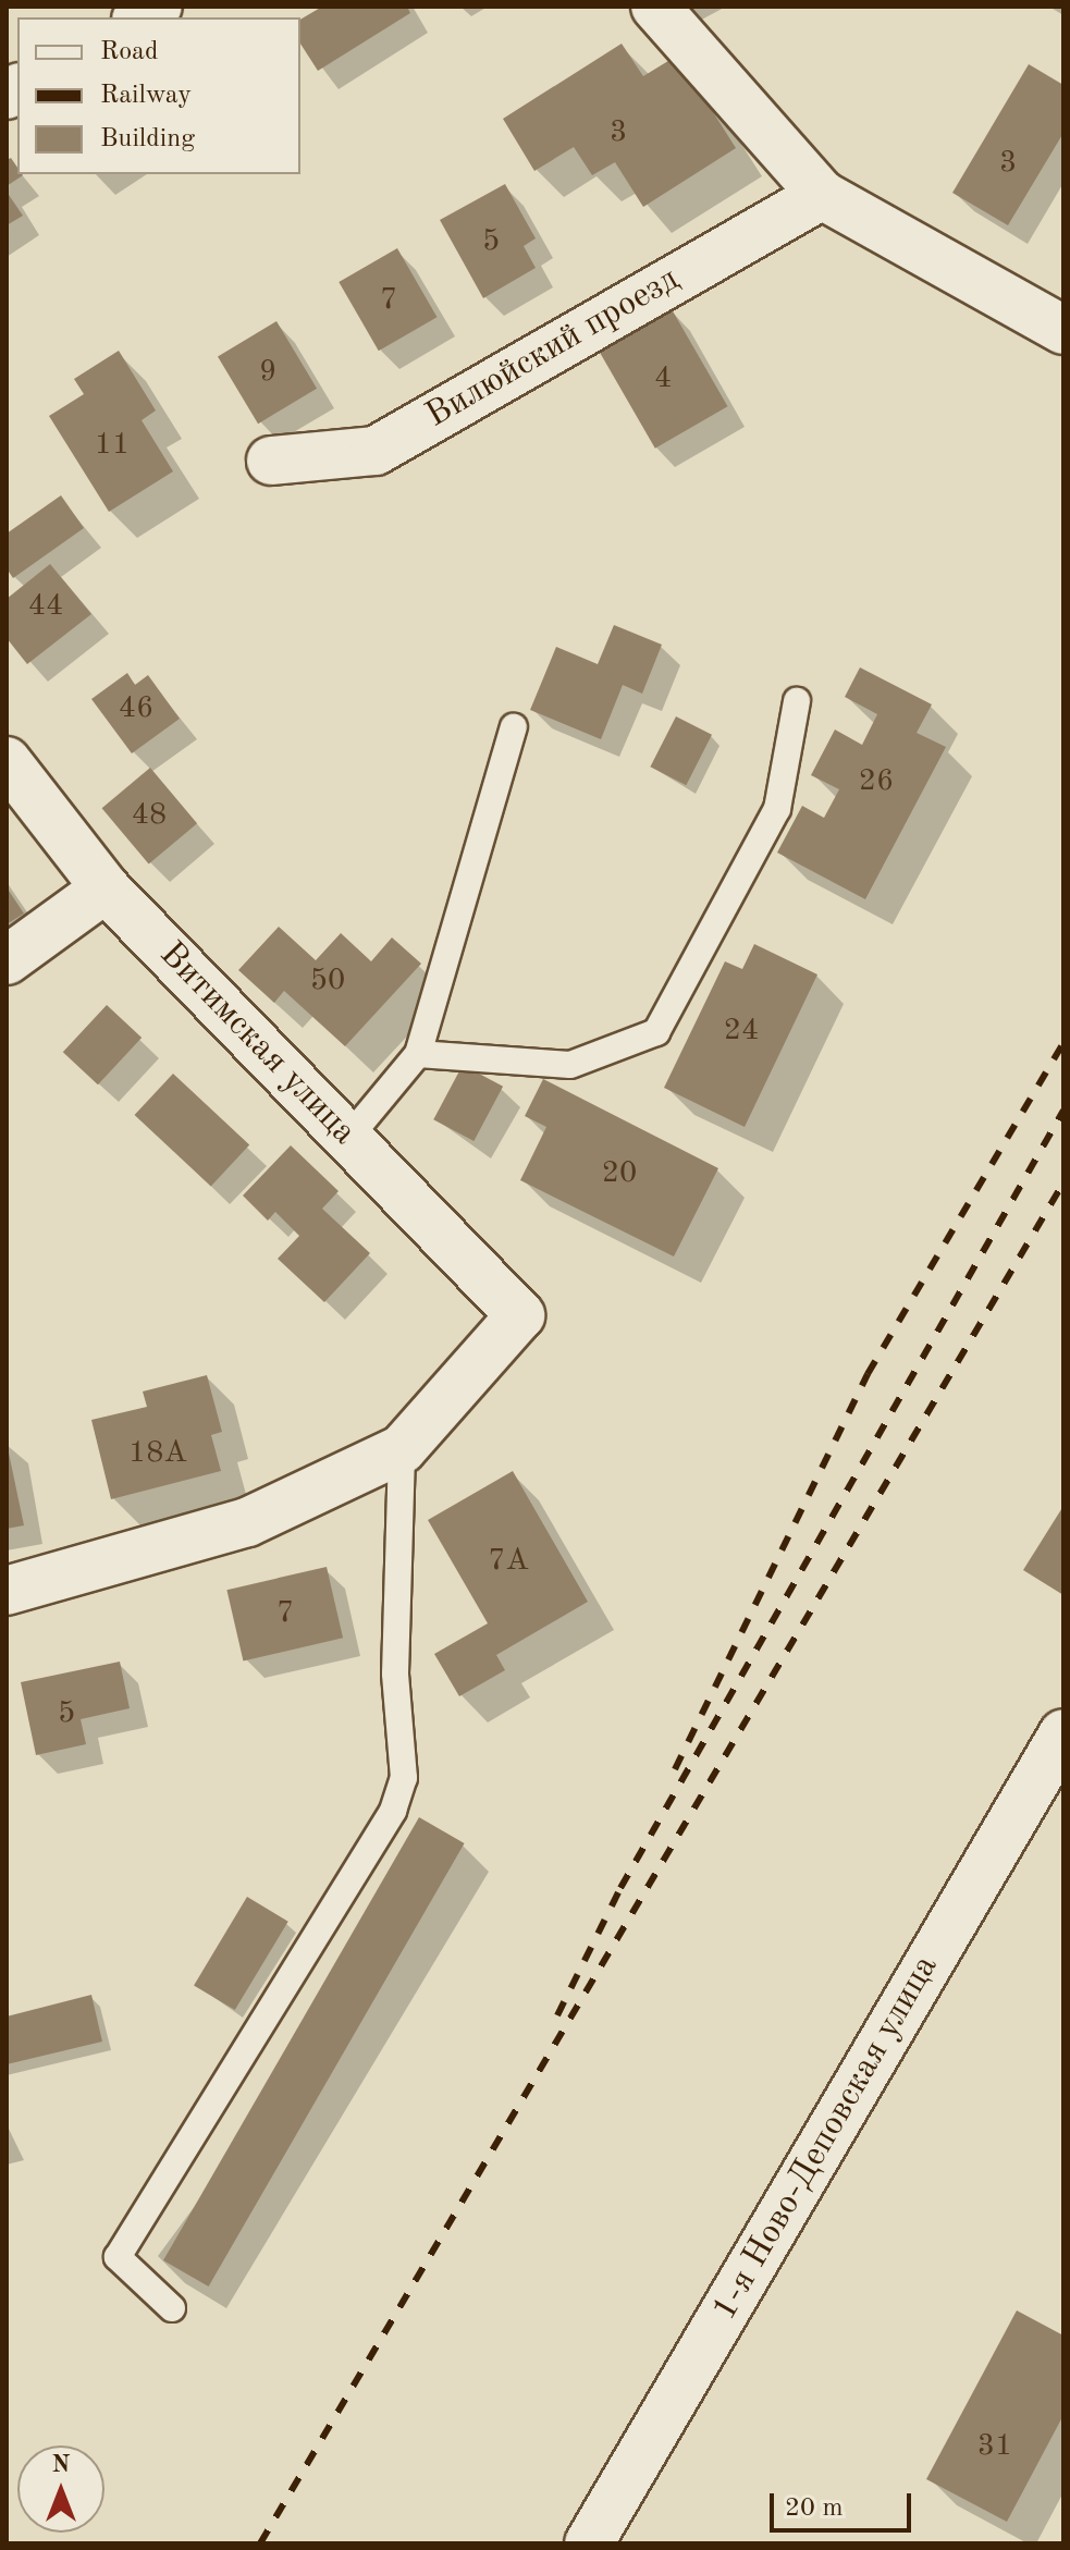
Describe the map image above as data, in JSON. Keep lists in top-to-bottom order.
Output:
{
  "streets": {
    "street": ["Вилюйский проезд", "Витимская улица", "1-я Ново-Деповская улица"]
  },
  "house_numbers": [
    "3",
    "3",
    "5",
    "7",
    "9",
    "4",
    "11",
    "44",
    "46",
    "26",
    "48",
    "50",
    "24",
    "20",
    "18А",
    "7А",
    "7",
    "5",
    "31"
  ],
  "legend": ["Road", "Railway", "Building"],
  "scale_bar": "20 m",
  "north": "top"
}
